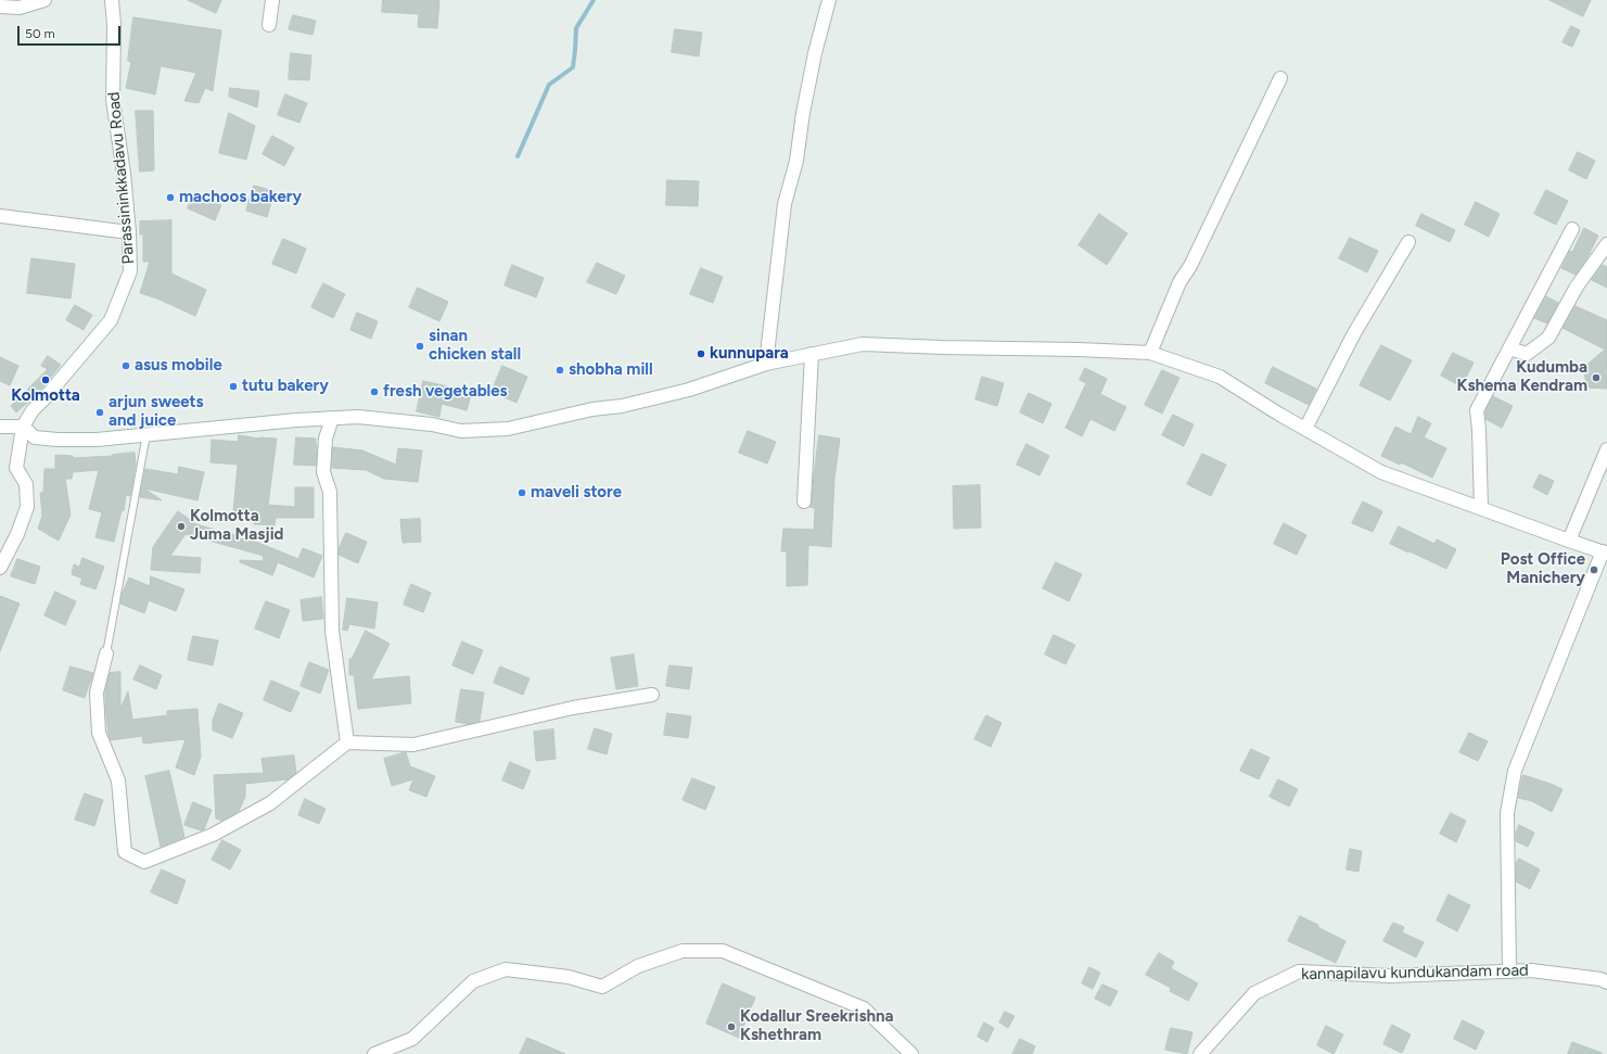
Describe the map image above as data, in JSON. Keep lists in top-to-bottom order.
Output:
{
  "streets": {
    "street": ["Parassininkkadavu Road", "kannapilavu kundukandam road"]
  },
  "places": [
    "machoos bakery",
    "sinan chicken stall",
    "kunnupara",
    "asus mobile",
    "shobha mill",
    "Kudumba Kshema Kendram",
    "Kolmotta",
    "tutu bakery",
    "fresh vegetables",
    "arjun sweets and juice",
    "maveli store",
    "Kolmotta Juma Masjid",
    "Post Office Manichery",
    "Kodallur Sreekrishna Kshethram"
  ],
  "scale_bar": "50 m"
}
